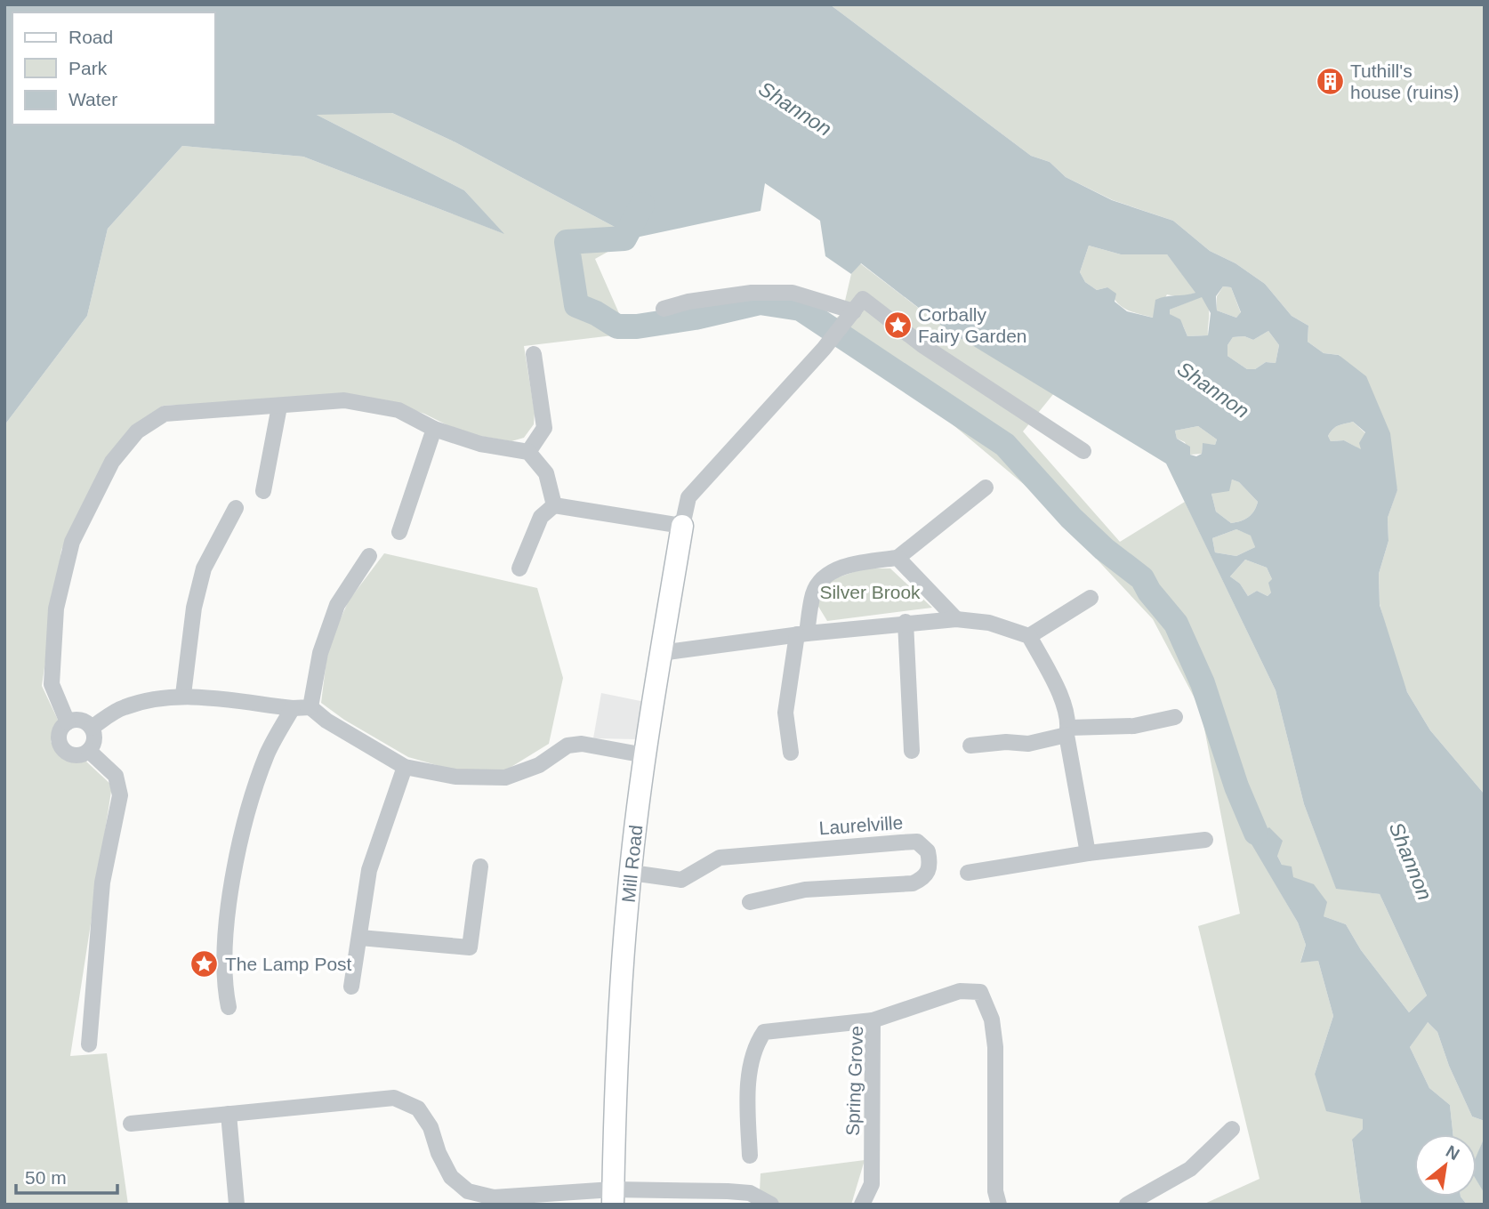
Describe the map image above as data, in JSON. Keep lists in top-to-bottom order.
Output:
{
  "streets": {
    "street": ["Laurelville", "Mill Road", "Spring Grove"]
  },
  "crossings": [
    ["Laurelville", "Mill Road"]
  ],
  "water": ["Shannon"],
  "parks": ["Silver Brook"],
  "places": {
    "building": ["Tuthill's house (ruins)"],
    "place": ["Corbally Fairy Garden", "The Lamp Post"]
  },
  "legend": ["Road", "Park", "Water"],
  "scale_bar": "50 m",
  "north": "top right"
}
